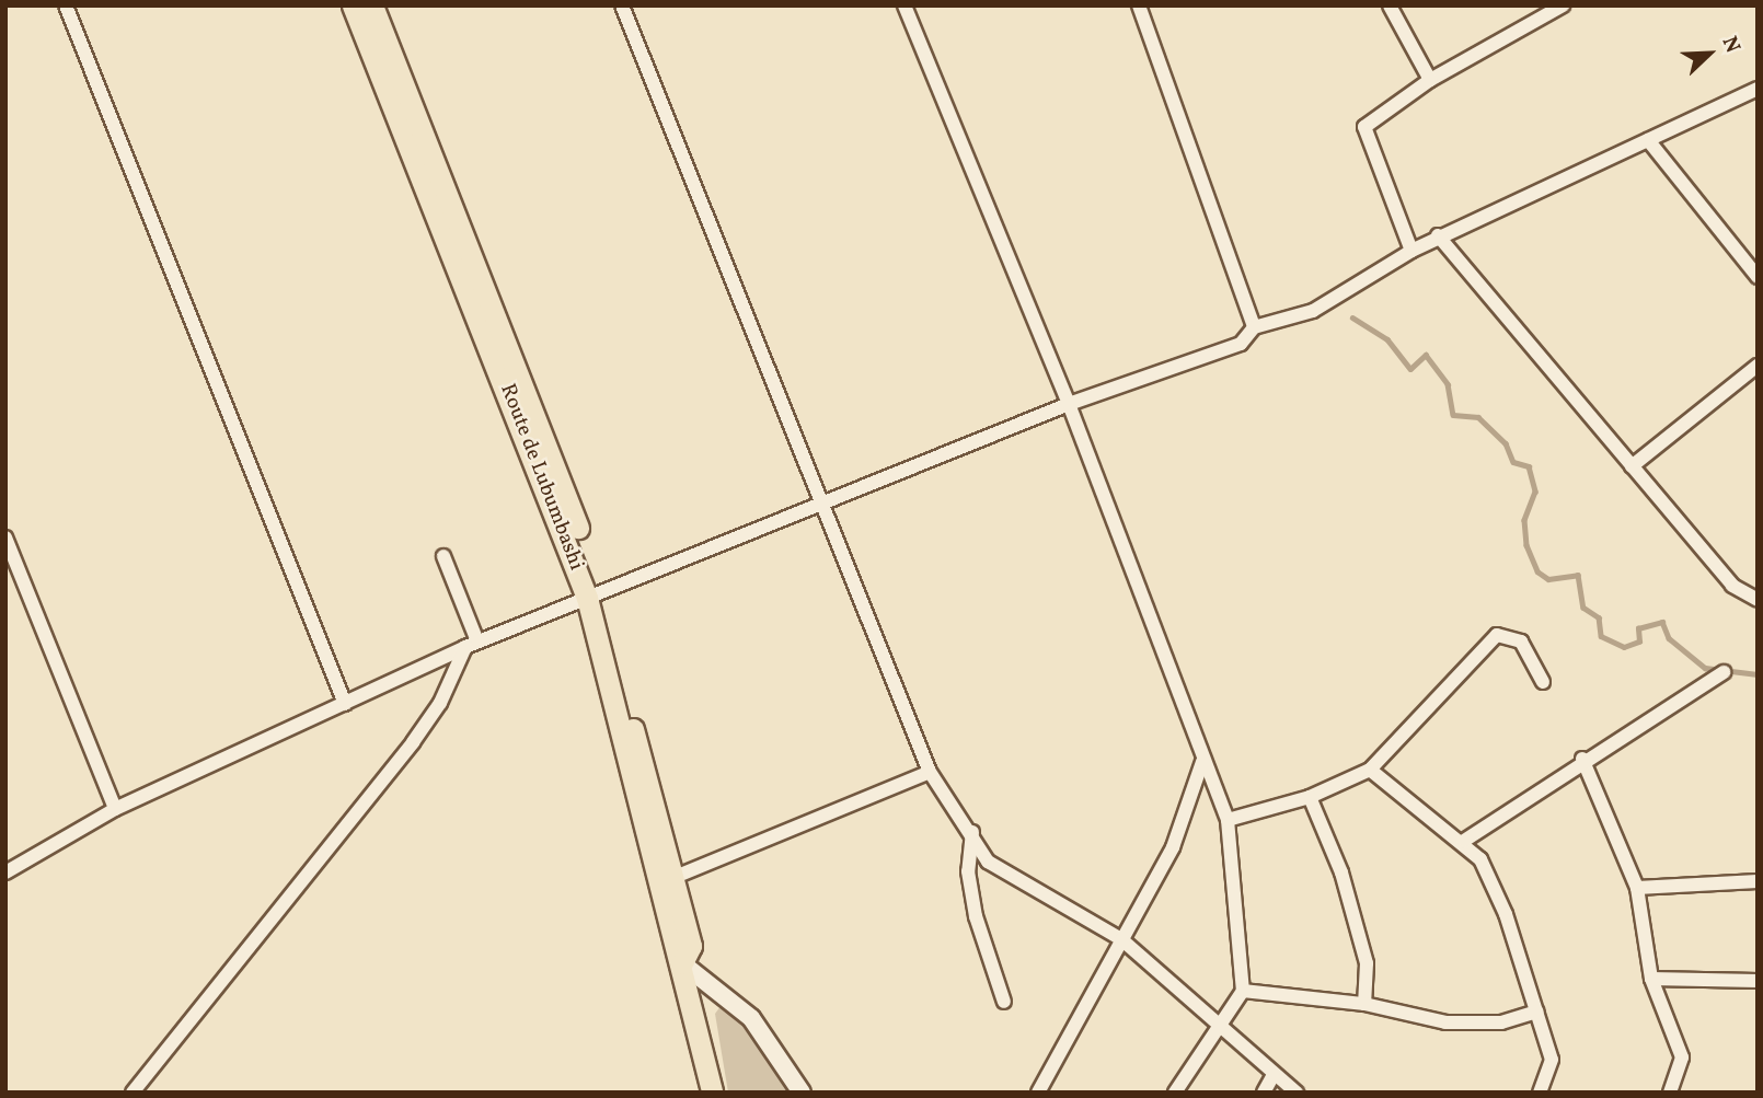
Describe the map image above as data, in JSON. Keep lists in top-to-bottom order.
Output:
{
  "streets": {
    "highway": ["Route de Lubumbashi"]
  },
  "north": "top right"
}
